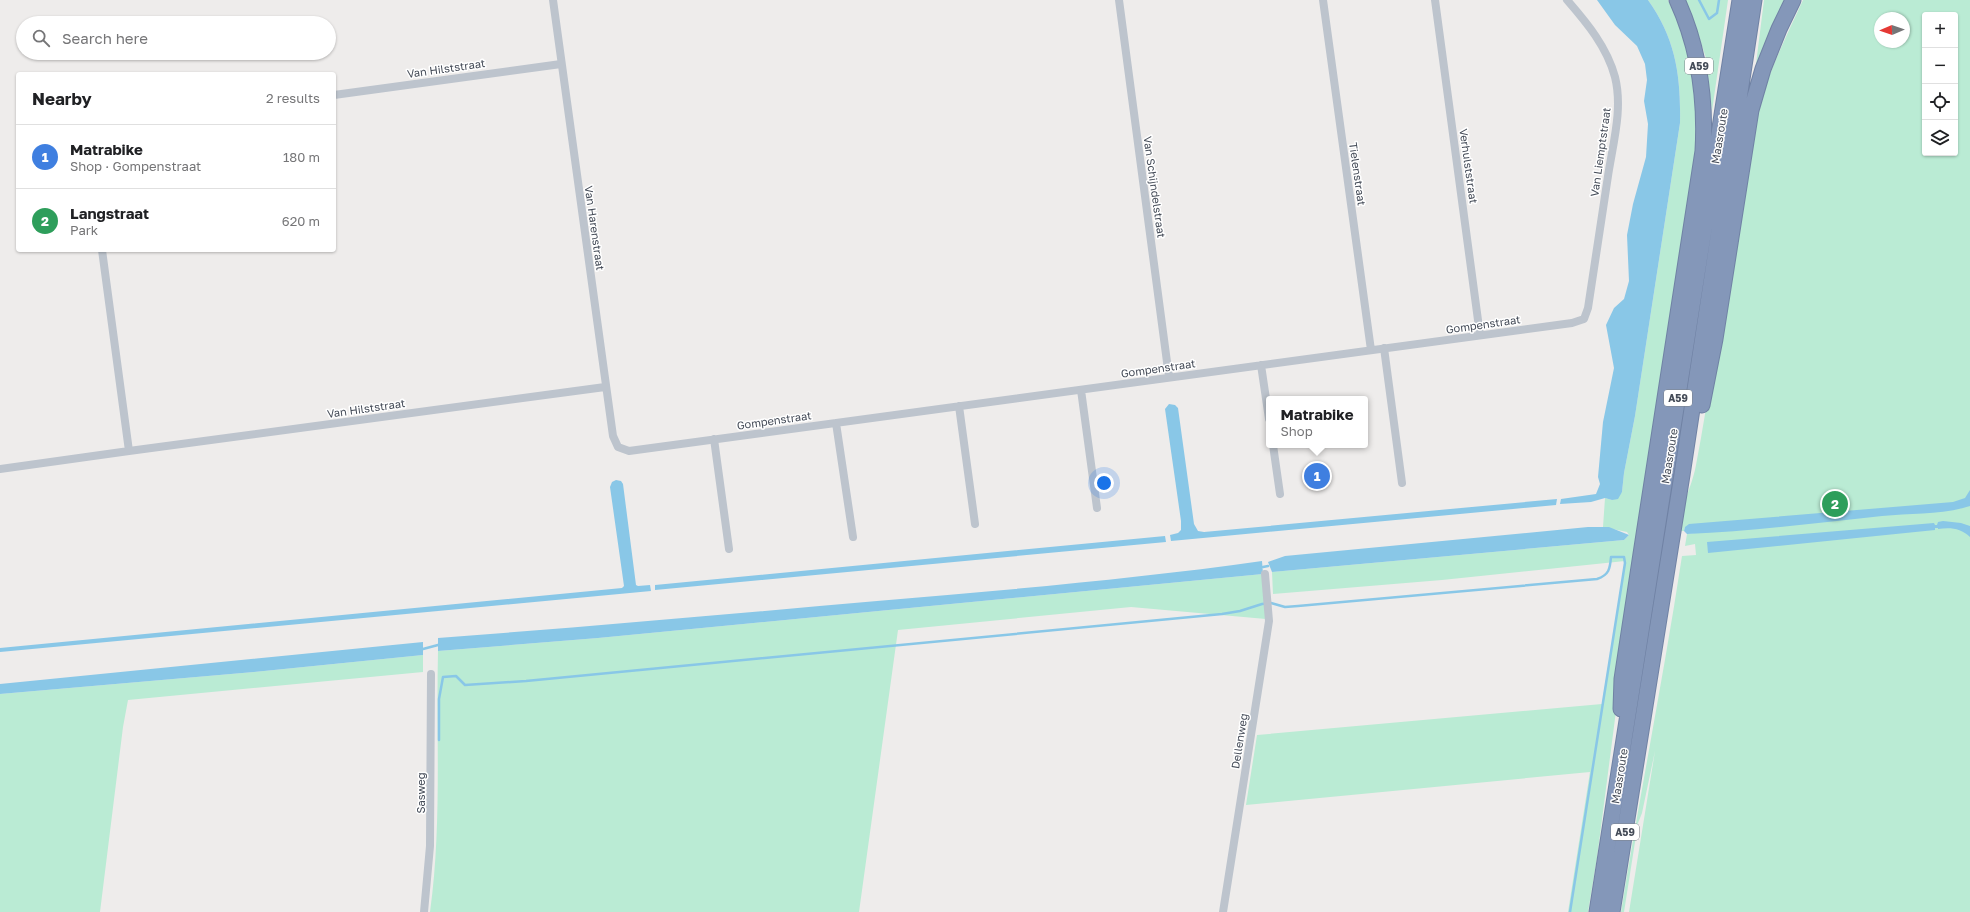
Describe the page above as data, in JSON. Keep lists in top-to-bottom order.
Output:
{
  "streets": {
    "highway": ["A59", "Maasroute"],
    "street": [
      "Van Hilststraat",
      "Van Liemptstraat",
      "Verhulststraat",
      "Tielenstraat",
      "Van Schijndelstraat",
      "Van Harenstraat",
      "Gompenstraat",
      "Dellenweg",
      "Sasweg"
    ]
  },
  "crossings": [
    ["A59", "Maasroute"],
    ["Van Hilststraat", "Van Harenstraat"],
    ["Van Liemptstraat", "Gompenstraat"],
    ["Verhulststraat", "Gompenstraat"],
    ["Tielenstraat", "Gompenstraat"],
    ["Van Schijndelstraat", "Gompenstraat"],
    ["Van Harenstraat", "Gompenstraat"]
  ],
  "north": "left",
  "page": {
    "map_buttons": ["+", "−"],
    "search": "Search here",
    "heading": ["Nearby", "2 results"],
    "list": [
      {
        "mark": "1",
        "name": "Matrabike",
        "note": "Shop · Gompenstraat",
        "value": "180 m"
      },
      {
        "mark": "2",
        "name": "Langstraat",
        "note": "Park",
        "value": "620 m"
      }
    ],
    "popup": ["Matrabike", "Shop"],
    "pins": ["1", "2"]
  }
}
